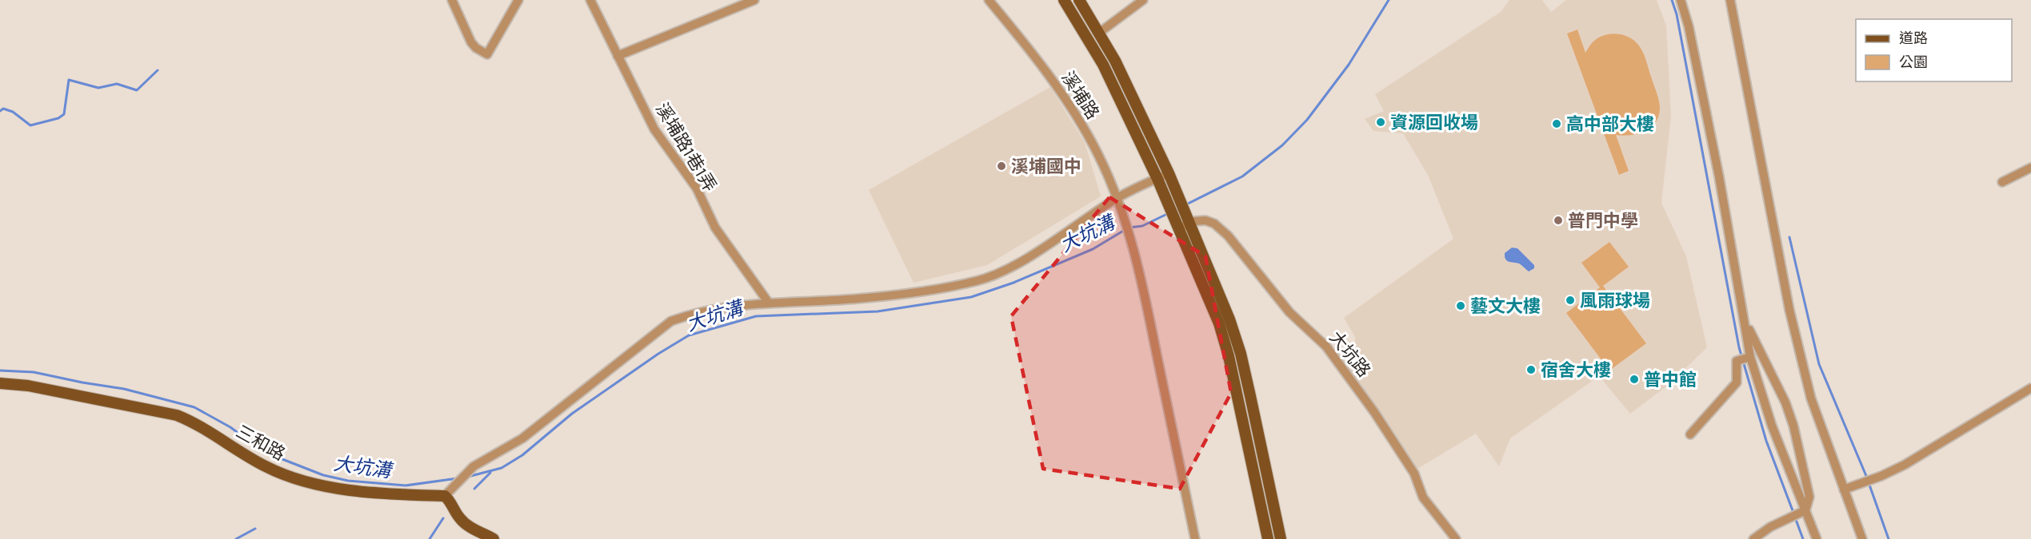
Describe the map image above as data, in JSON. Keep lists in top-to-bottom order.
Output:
{
  "streets": {
    "main road": ["溪埔路", "三和路"],
    "street": ["溪埔路1巷1弄", "大坑路"]
  },
  "crossings": [
    ["溪埔路", "大坑路"]
  ],
  "water": ["大坑溝"],
  "places": [
    "資源回收場",
    "高中部大樓",
    "溪埔國中",
    "普門中學",
    "風雨球場",
    "藝文大樓",
    "宿舍大樓",
    "普中館"
  ],
  "legend": ["道路", "公園"]
}
